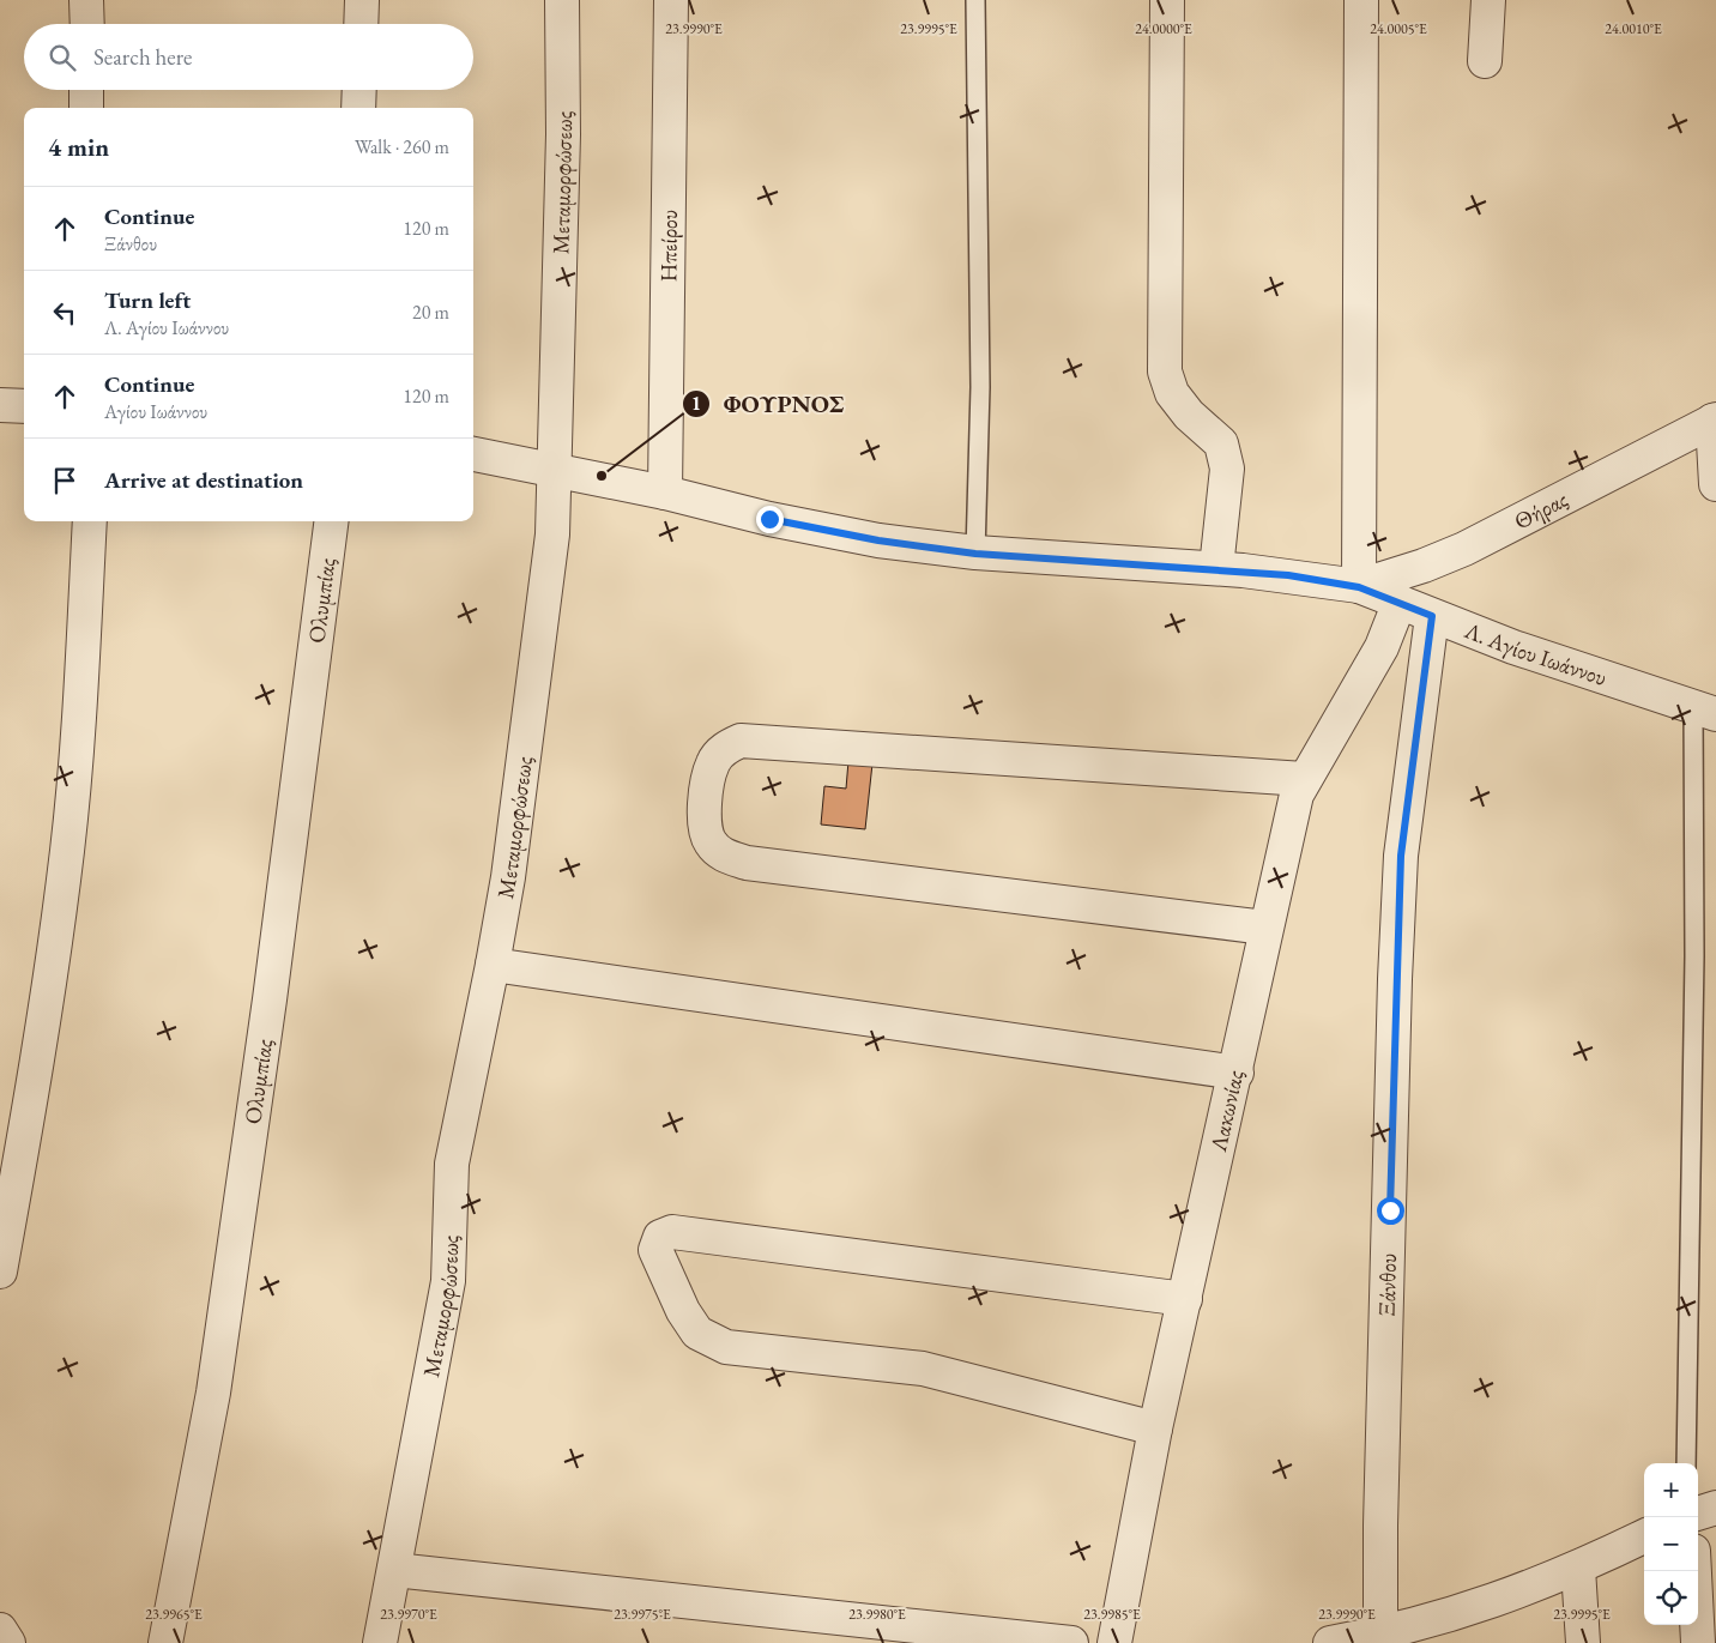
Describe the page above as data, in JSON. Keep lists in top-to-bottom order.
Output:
{
  "streets": {
    "street": [
      "Μεταμορφώσεως",
      "Ηπείρου",
      "Θήρας",
      "Ολυμπίας",
      "Λ. Αγίου Ιωάννου",
      "Λακωνίας",
      "Ξάνθου"
    ]
  },
  "crossings": [
    ["Μεταμορφώσεως", "Λ. Αγίου Ιωάννου"],
    ["Ηπείρου", "Λ. Αγίου Ιωάννου"],
    ["Θήρας", "Λ. Αγίου Ιωάννου"],
    ["Λ. Αγίου Ιωάννου", "Λακωνίας"],
    ["Λ. Αγίου Ιωάννου", "Ξάνθου"]
  ],
  "places": ["ΦΟΥΡΝΟΣ"],
  "page": {
    "search": "Search here",
    "heading": ["4 min", "Walk · 260 m"],
    "list": [
      ["Continue", "Ξάνθου", "120 m"],
      ["Turn left", "Λ. Αγίου Ιωάννου", "20 m"],
      ["Continue", "Αγίου Ιωάννου", "120 m"],
      "Arrive at destination"
    ],
    "map_buttons": ["+", "−"]
  },
  "coordinates": [
    "24.0005°E",
    "24.0010°E",
    "23.9990°E",
    "23.9995°E",
    "24.0000°E",
    "23.9965°E",
    "23.9970°E",
    "23.9975°E",
    "23.9980°E",
    "23.9985°E"
  ]
}
